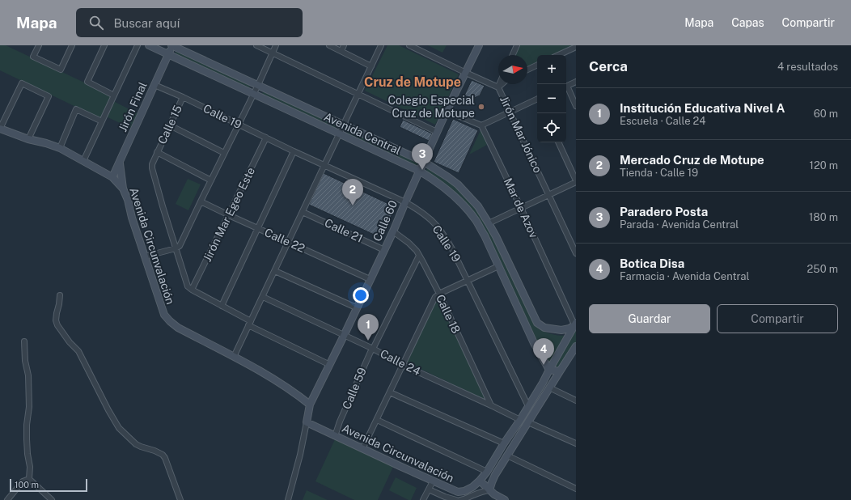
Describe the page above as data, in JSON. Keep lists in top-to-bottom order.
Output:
{
  "streets": {
    "street": [
      "Jirón Final",
      "Calle 19",
      "Calle 15",
      "Avenida Central",
      "Jirón Mar Jónico",
      "Mar de Azov",
      "Jirón Mar Egeo Este",
      "Calle 60",
      "Calle 21",
      "Calle 22",
      "Avenida Circunvalación",
      "Calle 18",
      "Calle 24",
      "Calle 59"
    ]
  },
  "crossings": [
    ["Jirón Final", "Calle 19"],
    ["Jirón Final", "Avenida Central"],
    ["Jirón Final", "Avenida Circunvalación"],
    ["Calle 19", "Calle 15"],
    ["Calle 19", "Jirón Mar Egeo Este"],
    ["Calle 19", "Calle 60"],
    ["Calle 15", "Jirón Mar Egeo Este"],
    ["Avenida Central", "Mar de Azov"],
    ["Avenida Central", "Calle 60"],
    ["Jirón Mar Jónico", "Calle 60"],
    ["Jirón Mar Egeo Este", "Calle 22"],
    ["Calle 60", "Calle 21"],
    ["Calle 60", "Calle 22"],
    ["Calle 60", "Avenida Circunvalación"],
    ["Calle 60", "Calle 18"],
    ["Calle 60", "Calle 24"],
    ["Avenida Circunvalación", "Calle 59"],
    ["Calle 18", "Calle 24"],
    ["Calle 18", "Calle 59"],
    ["Calle 24", "Calle 59"]
  ],
  "districts": ["Cruz de Motupe"],
  "places": ["Colegio Especial Cruz de Motupe"],
  "scale_bar": "100 m",
  "north": "right",
  "page": {
    "header": "Mapa",
    "search": "Buscar aquí",
    "nav": ["Mapa", "Capas", "Compartir"],
    "heading": ["Cerca", "4 resultados"],
    "map_buttons": ["+", "−"],
    "list": [
      {
        "mark": "1",
        "name": "Institución Educativa Nivel A",
        "note": "Escuela · Calle 24",
        "value": "60 m"
      },
      {
        "mark": "2",
        "name": "Mercado Cruz de Motupe",
        "note": "Tienda · Calle 19",
        "value": "120 m"
      },
      {
        "mark": "3",
        "name": "Paradero Posta",
        "note": "Parada · Avenida Central",
        "value": "180 m"
      },
      {
        "mark": "4",
        "name": "Botica Disa",
        "note": "Farmacia · Avenida Central",
        "value": "250 m"
      }
    ],
    "pins": [
      "3",
      "2",
      "1",
      "4"
    ],
    "buttons": ["Guardar", "Compartir"],
    "scale": "100 m"
  }
}
